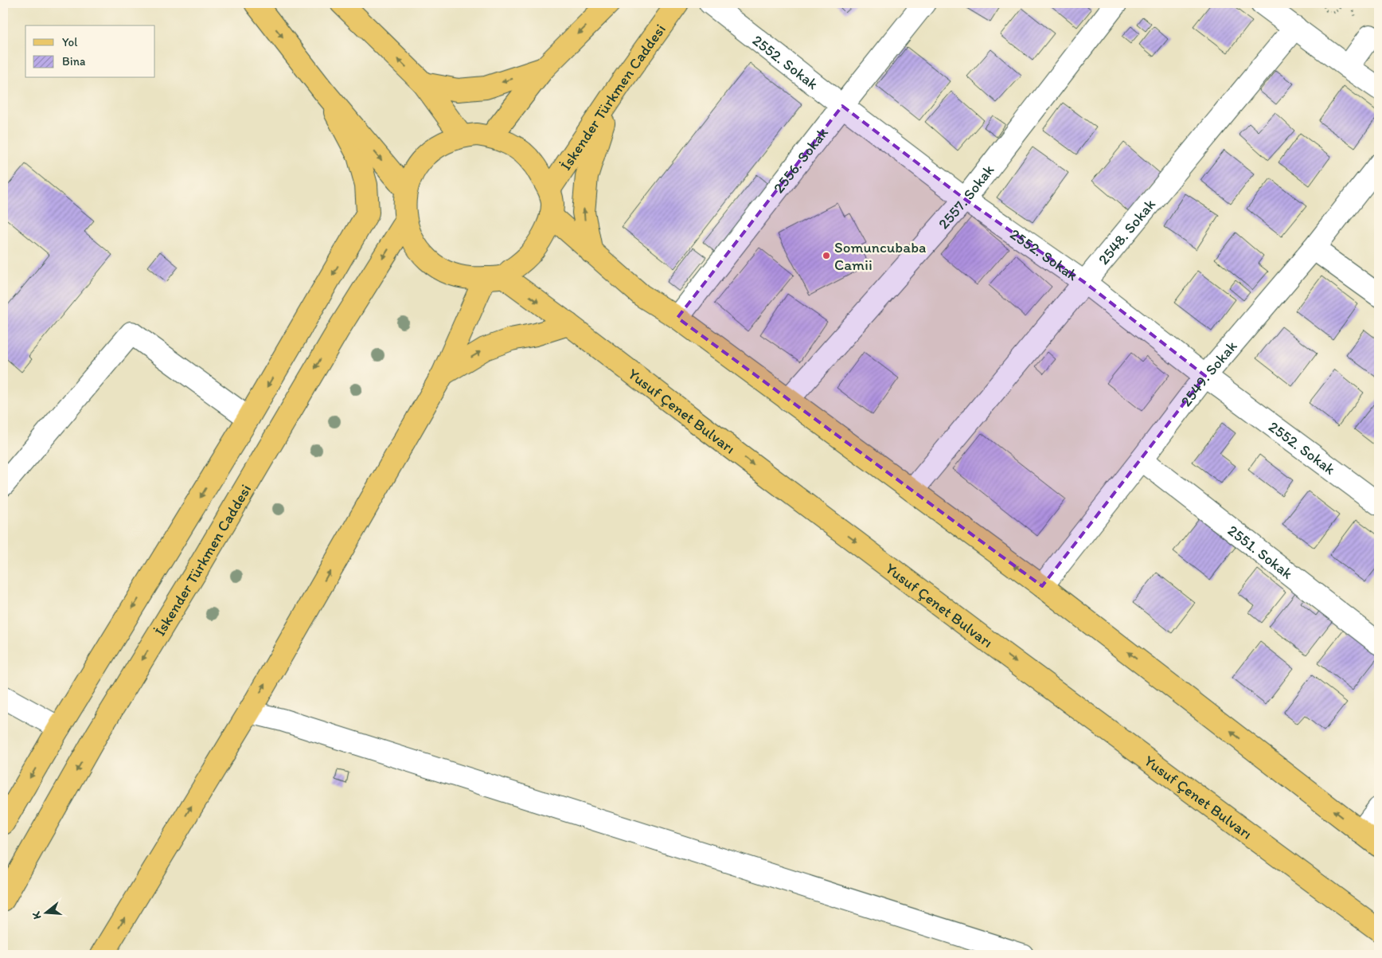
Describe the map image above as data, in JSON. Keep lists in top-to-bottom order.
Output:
{
  "streets": {
    "main road": ["İskender Türkmen Caddesi", "Yusuf Çenet Bulvarı"],
    "street": [
      "2552. Sokak",
      "2556. Sokak",
      "2557. Sokak",
      "2548. Sokak",
      "2549. Sokak",
      "2551. Sokak"
    ]
  },
  "crossings": [
    ["2552. Sokak", "2556. Sokak"],
    ["2552. Sokak", "2557. Sokak"],
    ["2552. Sokak", "2548. Sokak"],
    ["2552. Sokak", "2549. Sokak"],
    ["2549. Sokak", "2551. Sokak"]
  ],
  "places": ["Somuncubaba Camii"],
  "legend": ["Yol", "Bina"],
  "north": "left"
}
